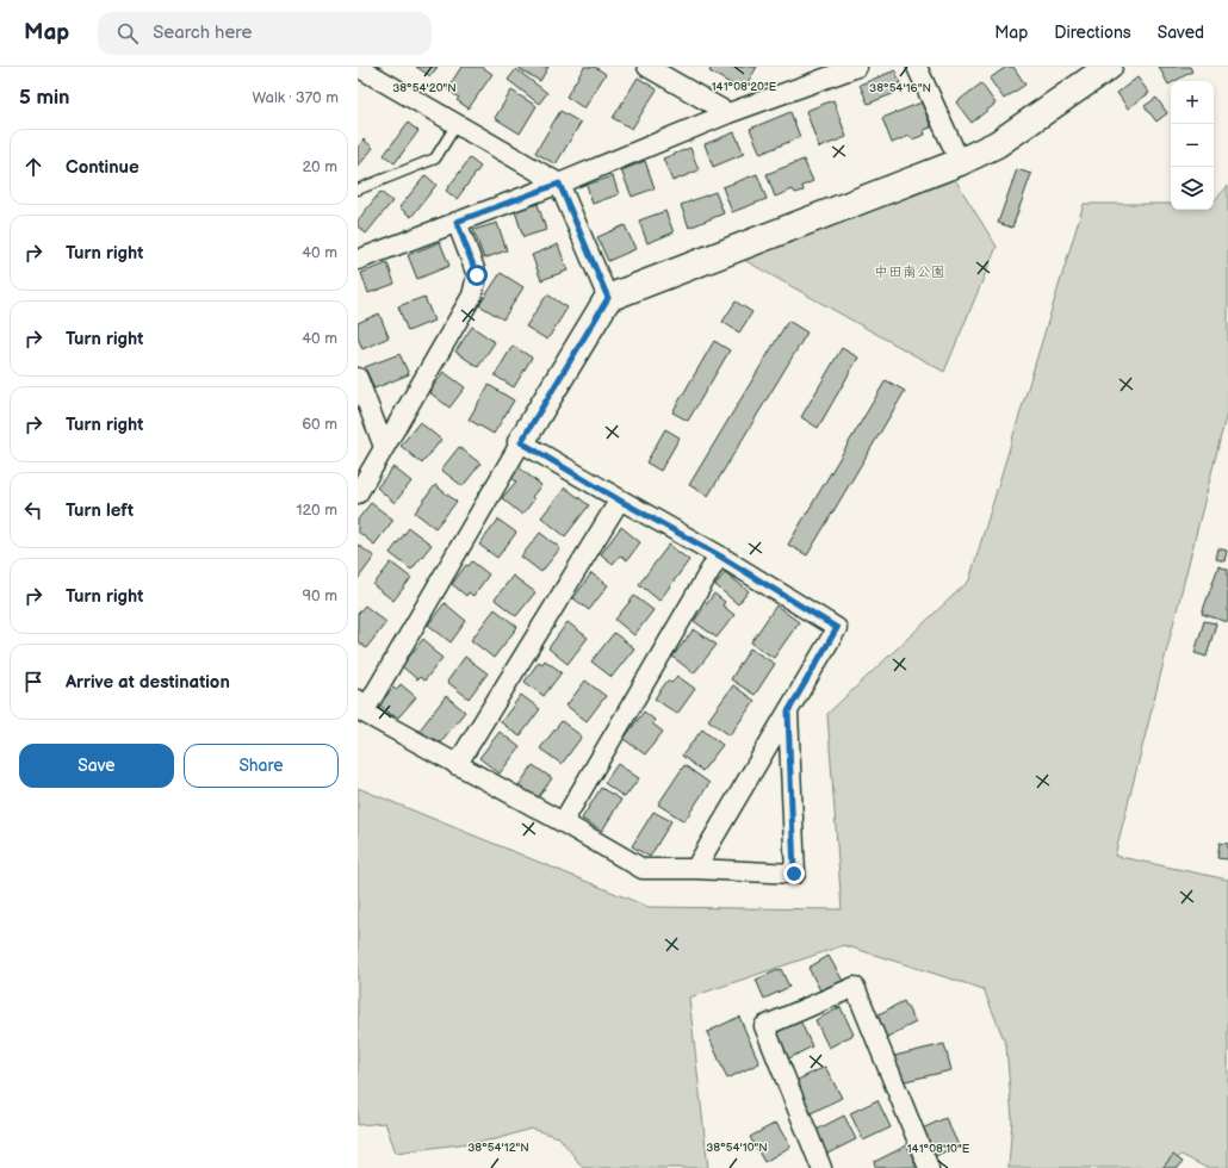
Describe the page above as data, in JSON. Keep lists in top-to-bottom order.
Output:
{
  "parks": ["中田南公園"],
  "page": {
    "header": "Map",
    "search": "Search here",
    "nav": ["Map", "Directions", "Saved"],
    "heading": ["5 min", "Walk · 370 m"],
    "map_buttons": ["+", "−"],
    "list": [
      ["Continue", "20 m"],
      ["Turn right", "40 m"],
      ["Turn right", "40 m"],
      ["Turn right", "60 m"],
      ["Turn left", "120 m"],
      ["Turn right", "90 m"],
      "Arrive at destination"
    ],
    "buttons": ["Save", "Share"]
  },
  "coordinates": [
    "141°08'20\"E",
    "38°54'20\"N",
    "38°54'16\"N",
    "38°54'12\"N",
    "38°54'10\"N",
    "141°08'10\"E"
  ]
}
